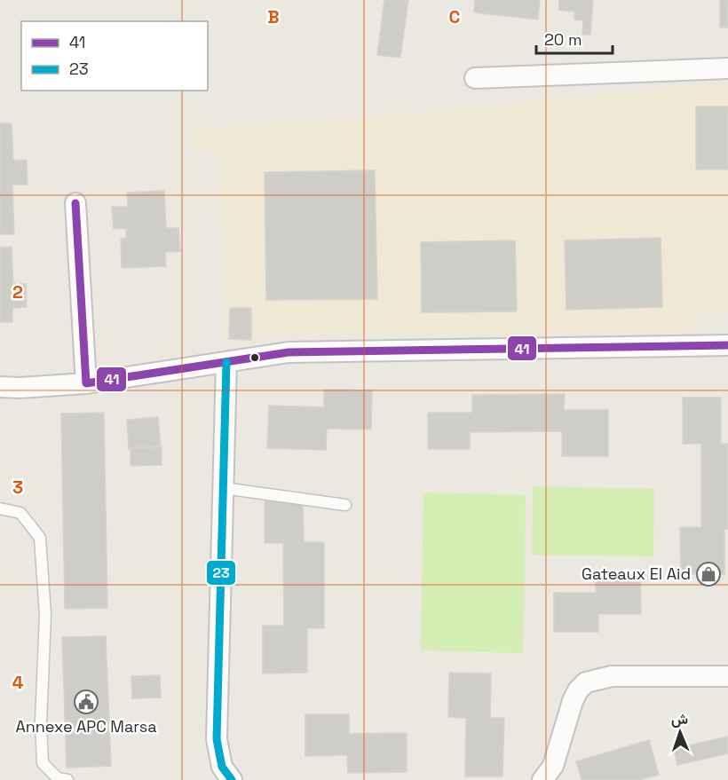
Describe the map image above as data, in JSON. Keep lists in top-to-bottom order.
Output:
{
  "places": {
    "shop": ["Gateaux El Aid"],
    "public building": ["Annexe APC Marsa"]
  },
  "lines": ["transit line 41", "transit line 23"],
  "legend": ["41", "23"],
  "scale_bar": "20 m",
  "north": "top",
  "grid": {
    "columns": ["B", "C"],
    "rows": ["2", "3", "4"]
  }
}
